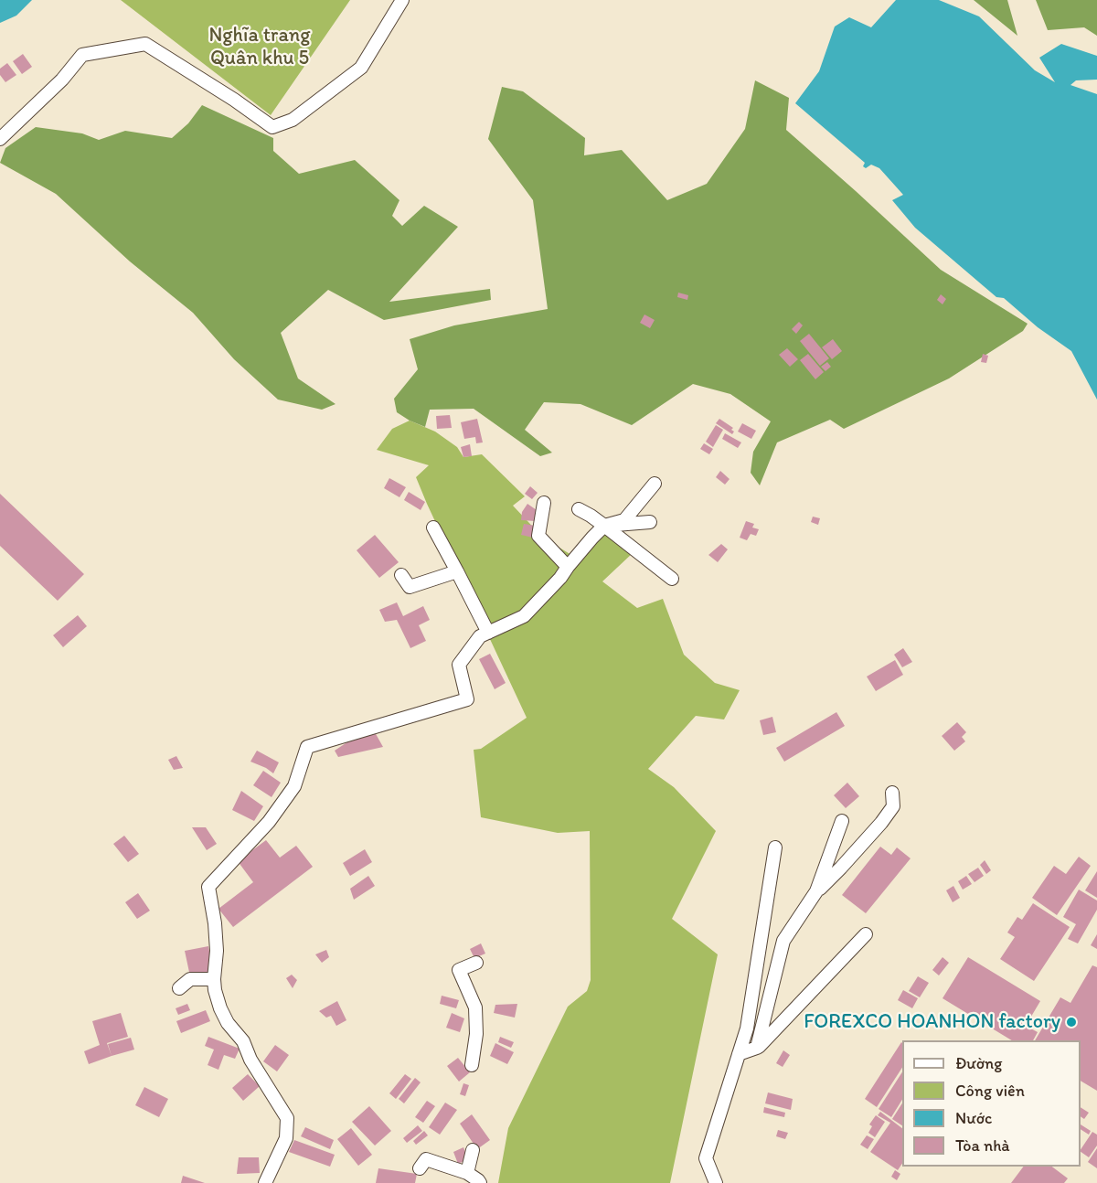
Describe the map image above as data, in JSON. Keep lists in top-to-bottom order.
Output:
{
  "parks": ["Nghĩa trang Quân khu 5"],
  "places": ["FOREXCO HOANHON factory"],
  "legend": [
    "Đường",
    "Công viên",
    "Nước",
    "Tòa nhà"
  ]
}
